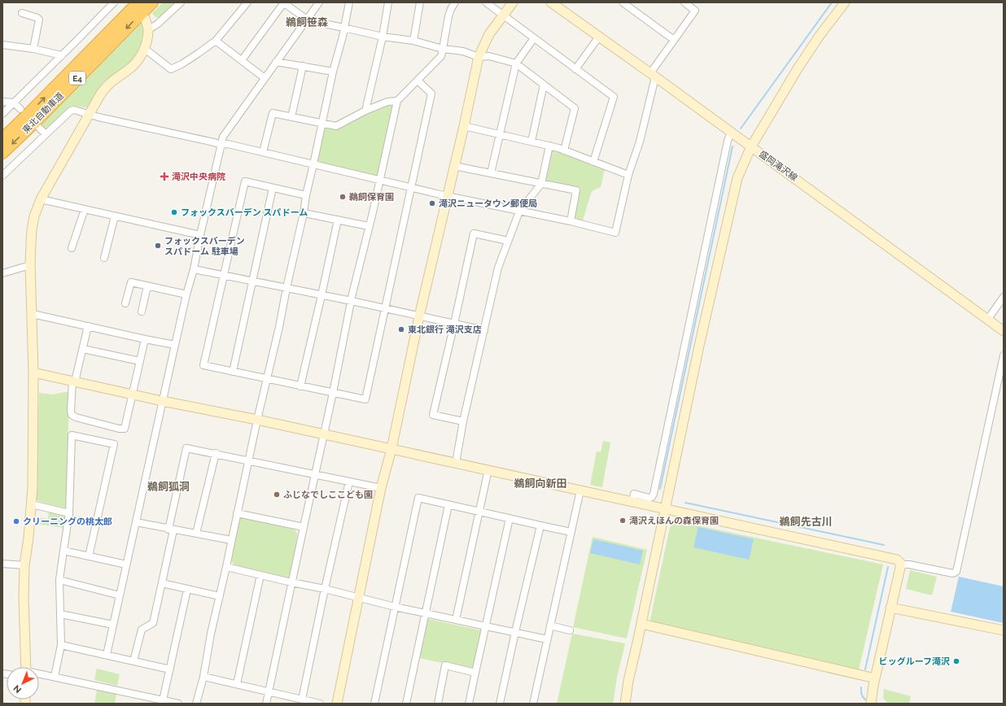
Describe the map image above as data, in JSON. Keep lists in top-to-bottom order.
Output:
{
  "streets": {
    "highway": ["E4", "東北自動車道"],
    "street": ["盛岡滝沢線"]
  },
  "districts": [
    "鵜飼笹森",
    "鵜飼向新田",
    "鵜飼狐洞",
    "鵜飼先古川"
  ],
  "places": {
    "health": ["滝沢中央病院"],
    "other": [
      "鵜飼保育園",
      "滝沢ニュータウン郵便局",
      "フォックスバーデン スパドーム",
      "フォックスバーデン スパドーム 駐車場",
      "東北銀行 滝沢支店",
      "ふじなでしここども園",
      "滝沢えほんの森保育園",
      "クリーニングの桃太郎",
      "ビッグルーフ滝沢"
    ]
  },
  "north": "bottom left"
}
